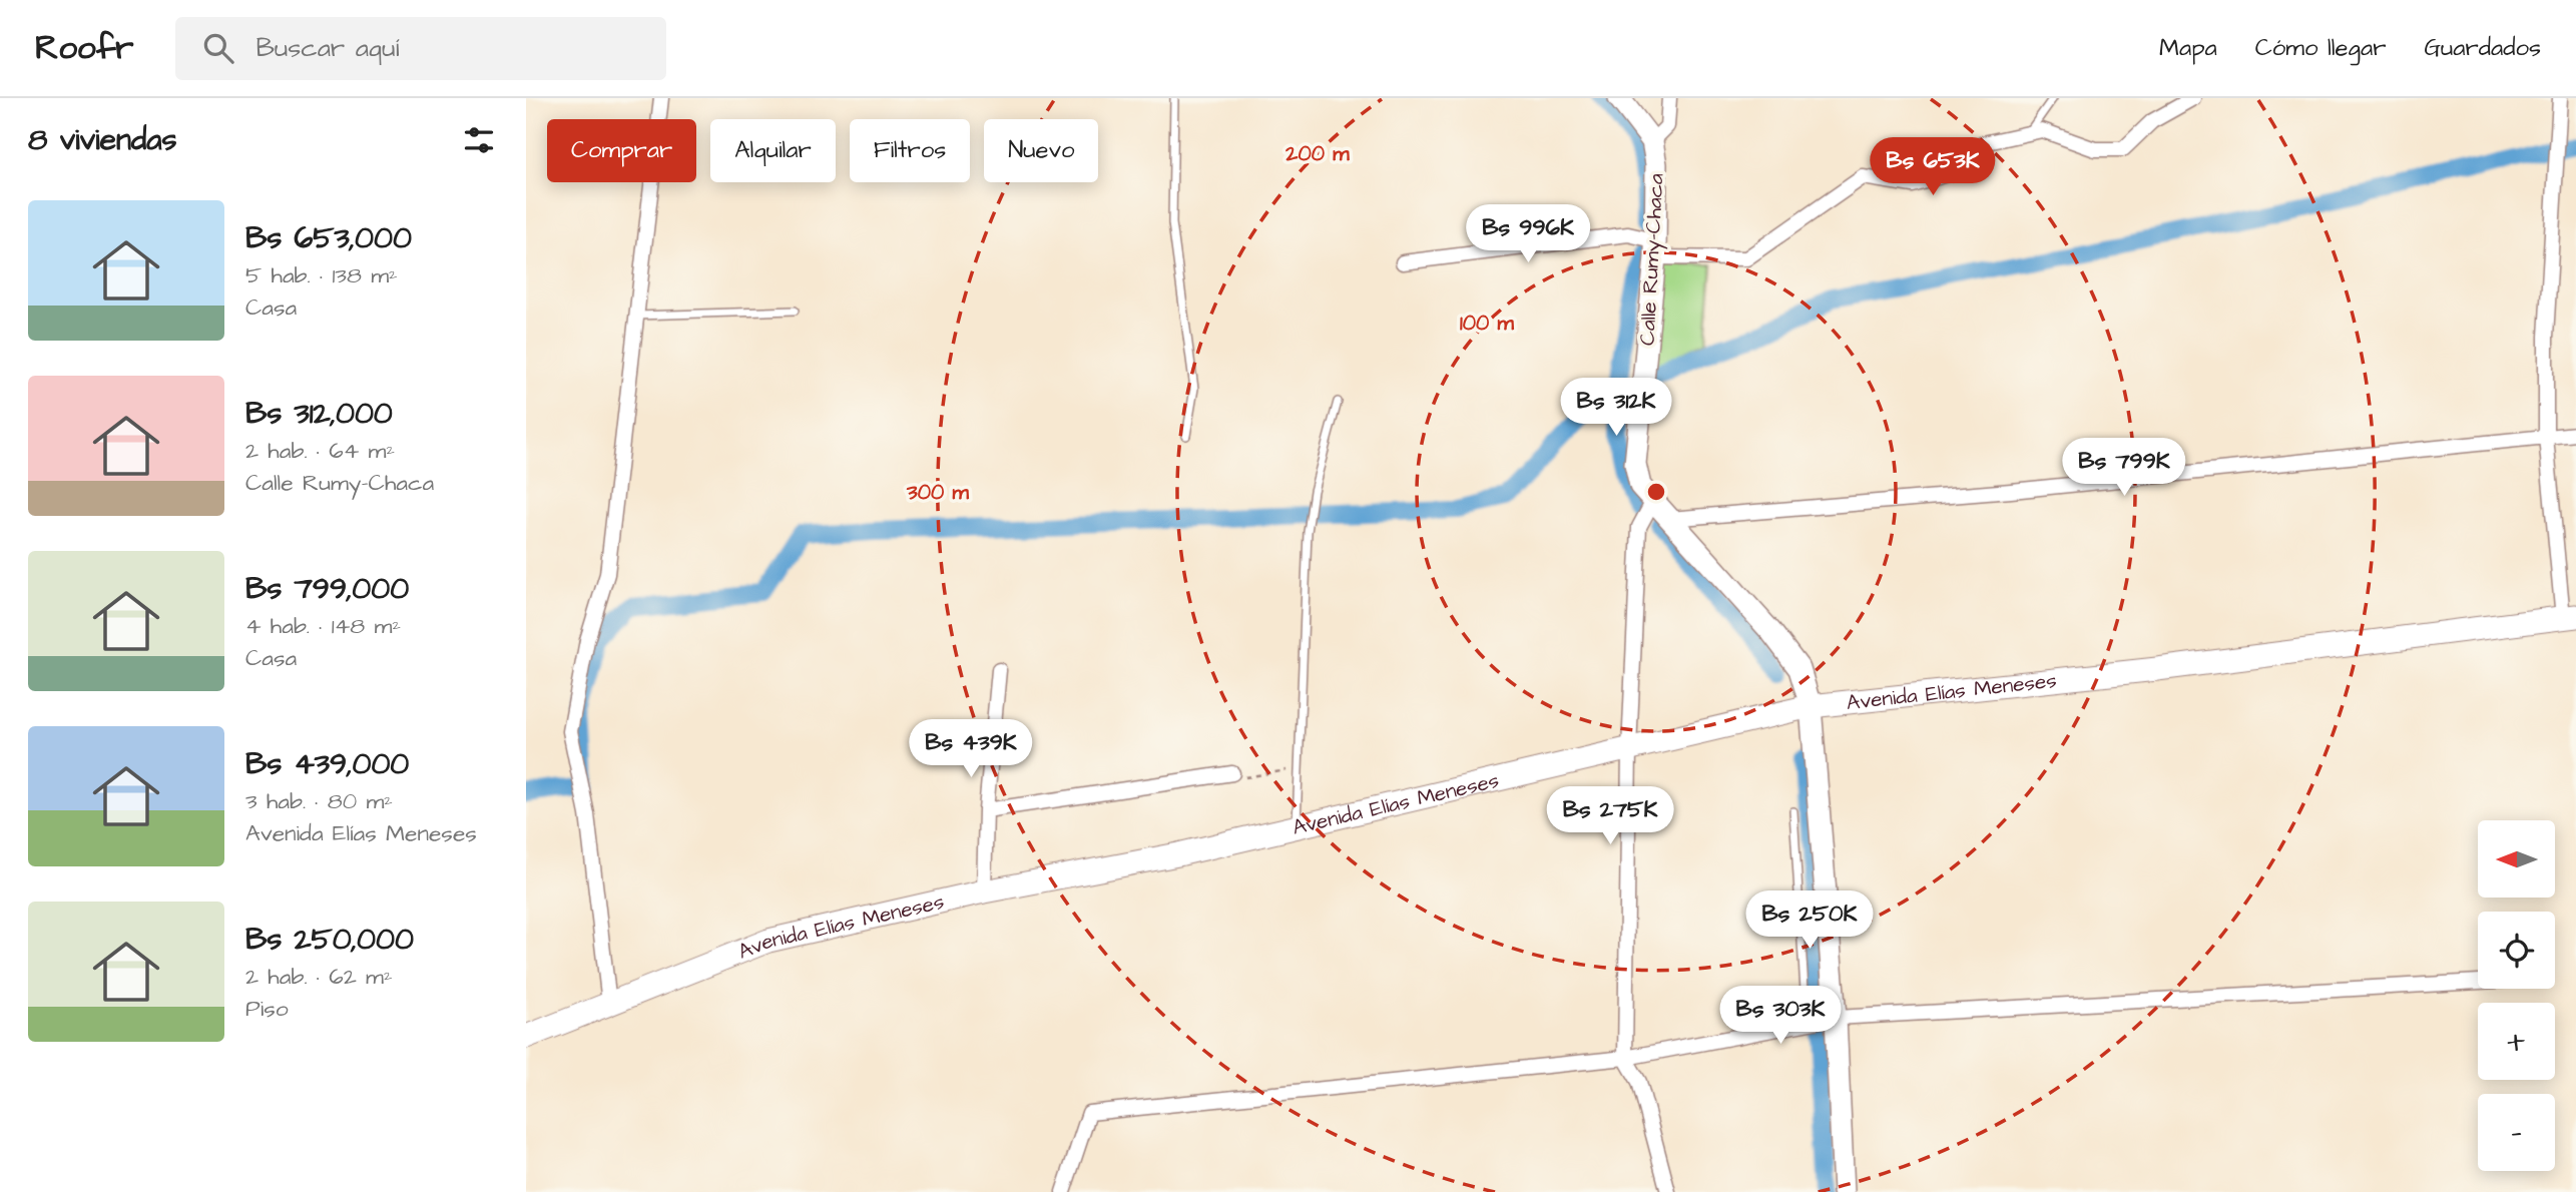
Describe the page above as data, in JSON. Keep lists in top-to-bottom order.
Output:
{
  "streets": {
    "main road": ["Avenida Elías Meneses"],
    "street": ["Calle Rumy-Chaca"]
  },
  "crossings": [
    ["Calle Rumy-Chaca", "Avenida Elías Meneses"]
  ],
  "north": "left",
  "page": {
    "header": "Roofr",
    "search": "Buscar aquí",
    "nav": ["Mapa", "Cómo llegar", "Guardados"],
    "heading": "8 viviendas",
    "chip": [
      "Comprar",
      "Alquilar",
      "Filtros",
      "Nuevo"
    ],
    "price": [
      "Bs 653K",
      "Bs 996K",
      "Bs 312K",
      "Bs 799K",
      "Bs 439K",
      "Bs 275K",
      "Bs 250K",
      "Bs 303K"
    ],
    "list": [
      {
        "name": "Bs 653,000",
        "note": "5 hab. · 138 m² · Casa"
      },
      {
        "name": "Bs 312,000",
        "note": "2 hab. · 64 m² · Calle Rumy-Chaca"
      },
      {
        "name": "Bs 799,000",
        "note": "4 hab. · 148 m² · Casa"
      },
      {
        "name": "Bs 439,000",
        "note": "3 hab. · 80 m² · Avenida Elías Meneses"
      },
      {
        "name": "Bs 250,000",
        "note": "2 hab. · 62 m² · Piso"
      }
    ],
    "map_buttons": ["+", "−"]
  },
  "rings": ["200 m", "100 m", "300 m"]
}
